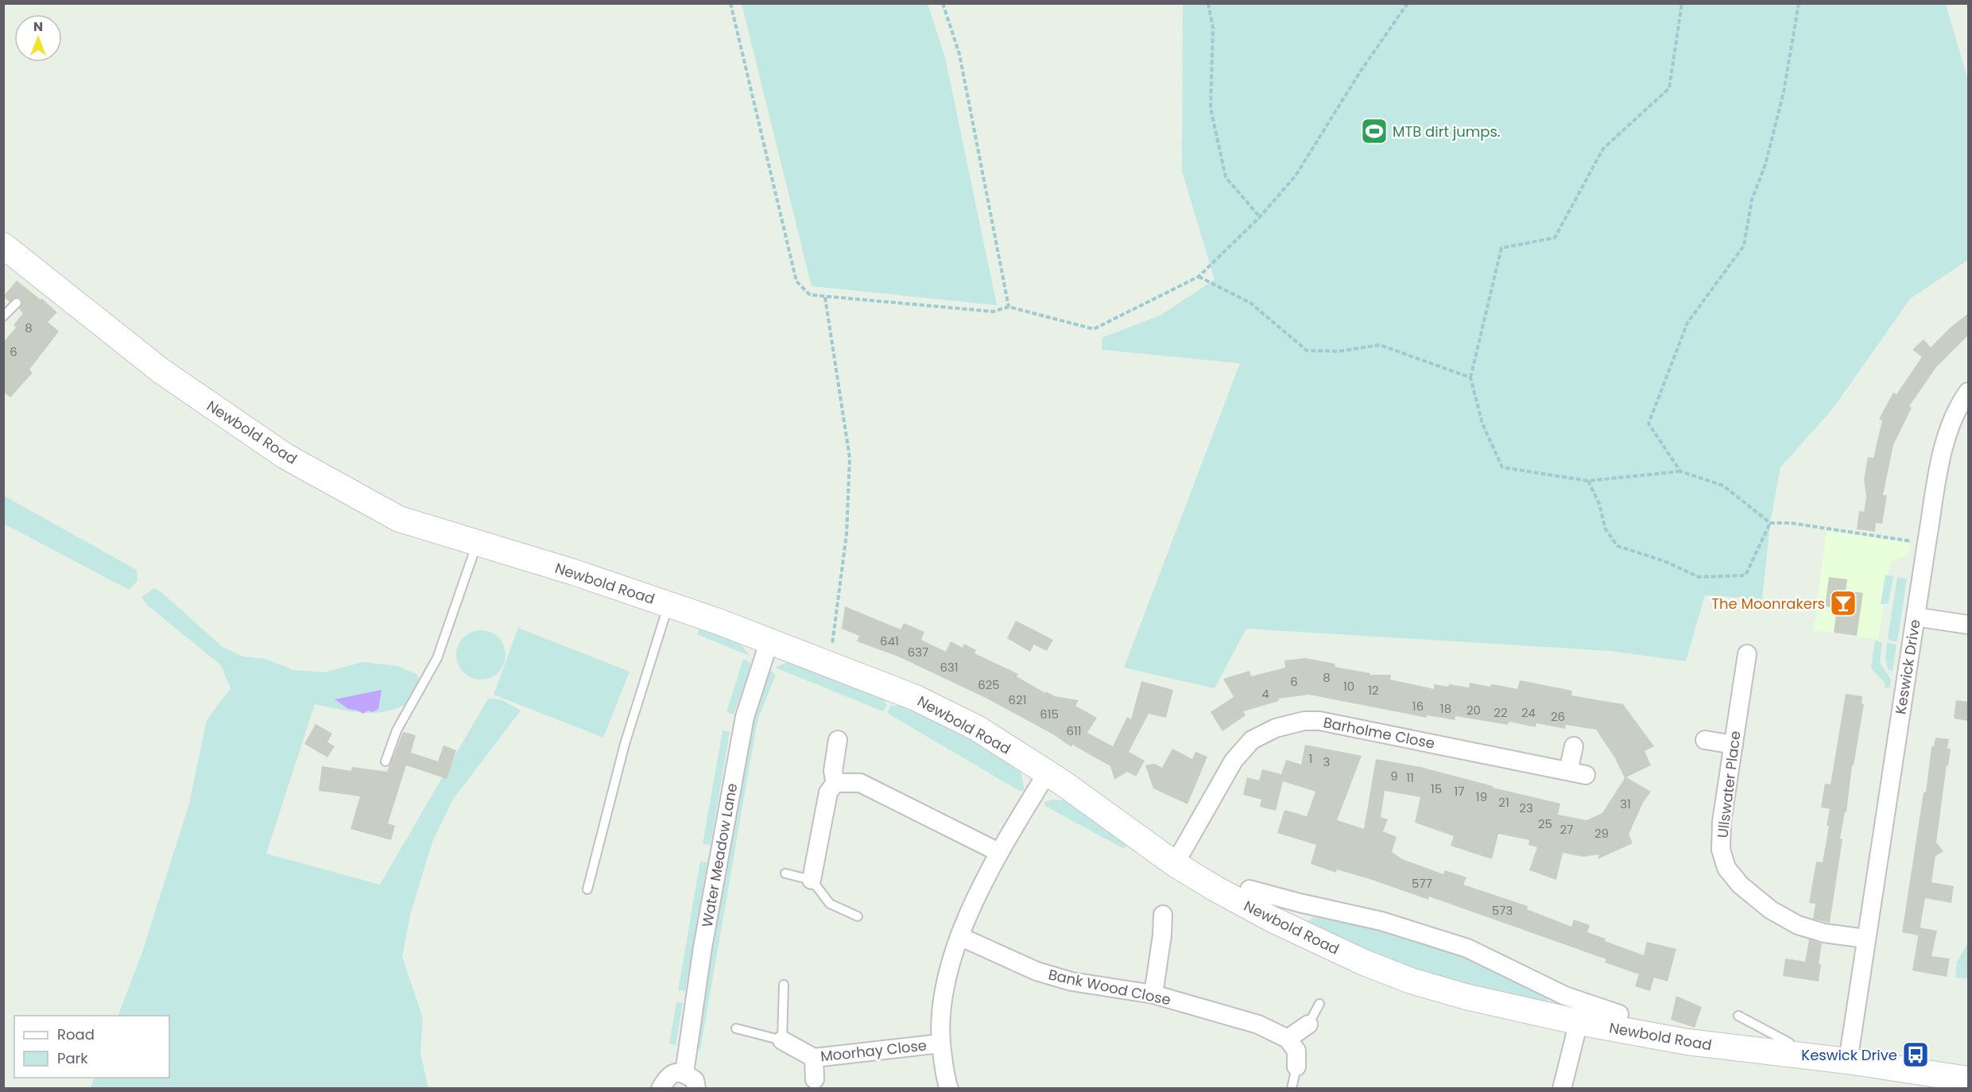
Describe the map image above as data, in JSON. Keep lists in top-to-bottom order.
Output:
{
  "streets": {
    "main road": ["Newbold Road"],
    "street": [
      "Keswick Drive",
      "Barholme Close",
      "Ullswater Place",
      "Water Meadow Lane",
      "Bank Wood Close",
      "Moorhay Close"
    ]
  },
  "crossings": [
    ["Newbold Road", "Keswick Drive"],
    ["Newbold Road", "Barholme Close"],
    ["Newbold Road", "Water Meadow Lane"],
    ["Keswick Drive", "Ullswater Place"]
  ],
  "places": {
    "sports": ["MTB dirt jumps."],
    "bar": ["The Moonrakers"],
    "bus stop": ["Keswick Drive"]
  },
  "house_numbers": [
    "8",
    "6",
    "641",
    "637",
    "631",
    "8",
    "6",
    "625",
    "10",
    "12",
    "4",
    "621",
    "16",
    "18",
    "20",
    "22",
    "24",
    "615",
    "26",
    "611",
    "1",
    "3",
    "9",
    "11",
    "15",
    "17",
    "19",
    "21",
    "31",
    "23",
    "25",
    "27",
    "29",
    "577",
    "573"
  ],
  "legend": ["Road", "Park"],
  "north": "top"
}
